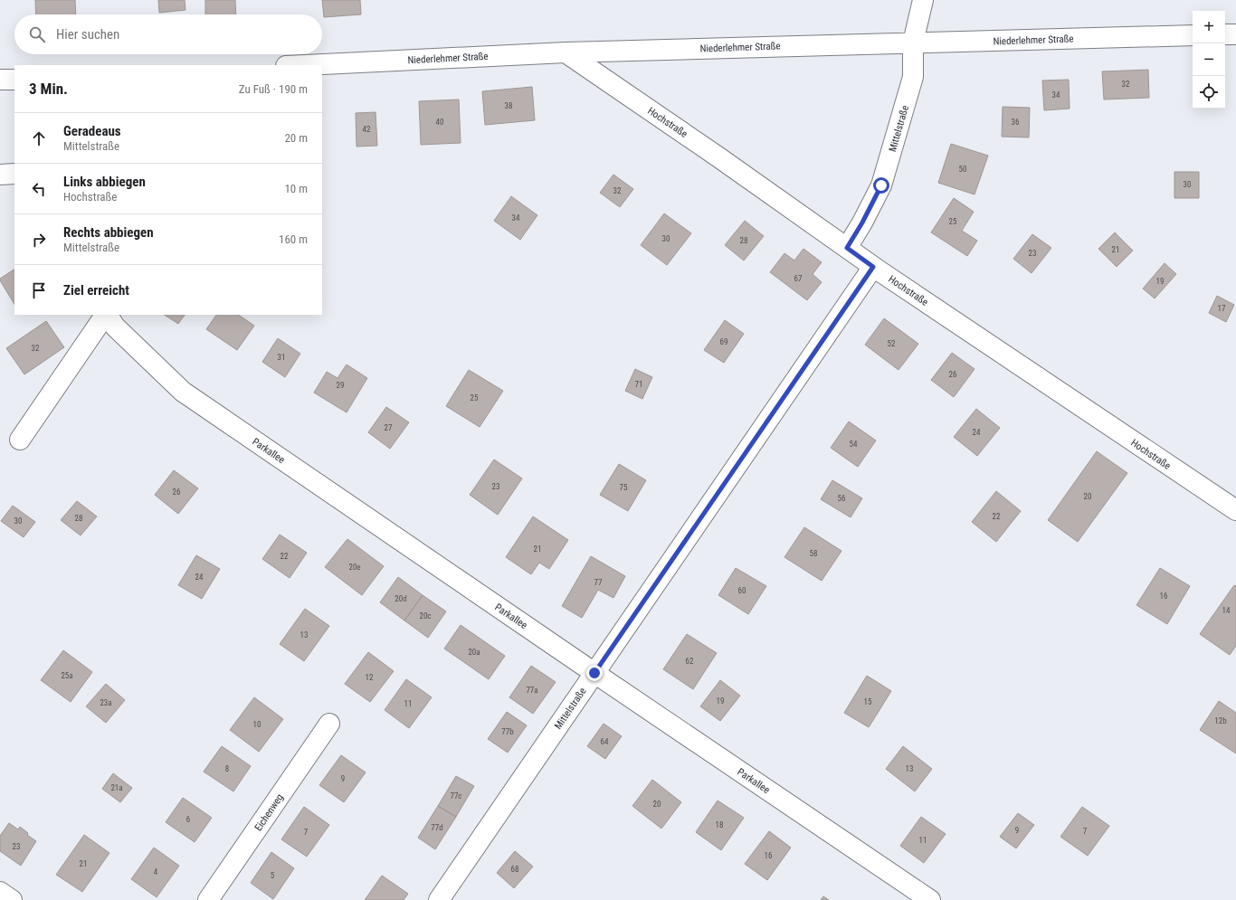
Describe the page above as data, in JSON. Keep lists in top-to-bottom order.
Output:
{
  "streets": {
    "street": [
      "Niederlehmer Straße",
      "Hochstraße",
      "Mittelstraße",
      "Parkallee",
      "Eichenweg"
    ]
  },
  "crossings": [
    ["Niederlehmer Straße", "Hochstraße"],
    ["Niederlehmer Straße", "Mittelstraße"],
    ["Hochstraße", "Mittelstraße"],
    ["Mittelstraße", "Parkallee"]
  ],
  "house_numbers": [
    "32",
    "34",
    "38",
    "40",
    "36",
    "42",
    "50",
    "30",
    "32",
    "34",
    "25",
    "30",
    "28",
    "21",
    "23",
    "67",
    "19",
    "17",
    "69",
    "52",
    "32",
    "31",
    "26",
    "71",
    "29",
    "25",
    "27",
    "24",
    "54",
    "23",
    "75",
    "26",
    "20",
    "56",
    "22",
    "28",
    "30",
    "21",
    "58",
    "22",
    "20e",
    "24",
    "77",
    "60",
    "16",
    "20d",
    "14",
    "20c",
    "13",
    "20a",
    "62",
    "25a",
    "12",
    "77a",
    "19",
    "15",
    "23a",
    "11",
    "12b",
    "10",
    "77b",
    "64",
    "8",
    "13",
    "9",
    "21a",
    "77c",
    "20",
    "6",
    "18",
    "77d",
    "9",
    "7",
    "7",
    "11",
    "23",
    "16",
    "21",
    "68",
    "4",
    "5"
  ],
  "page": {
    "map_buttons": ["+", "−"],
    "search": "Hier suchen",
    "heading": ["3 Min.", "Zu Fuß · 190 m"],
    "list": [
      ["Geradeaus", "Mittelstraße", "20 m"],
      ["Links abbiegen", "Hochstraße", "10 m"],
      ["Rechts abbiegen", "Mittelstraße", "160 m"],
      "Ziel erreicht"
    ]
  }
}
